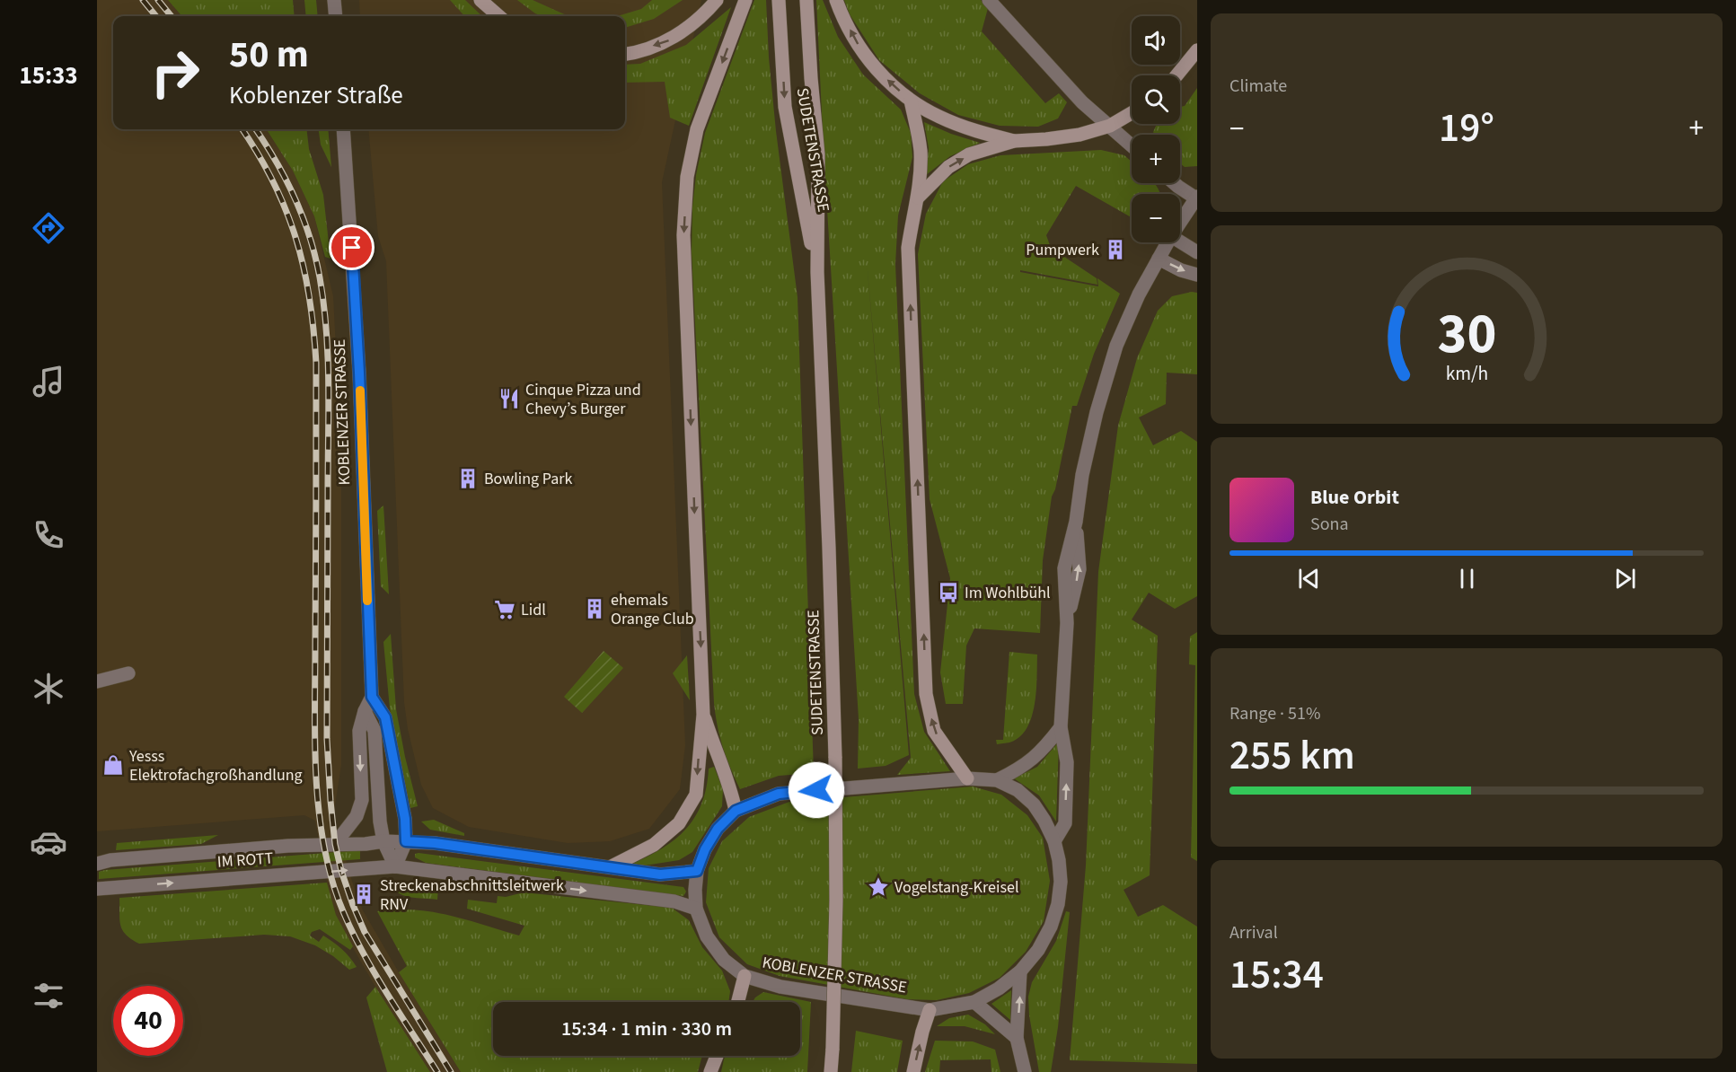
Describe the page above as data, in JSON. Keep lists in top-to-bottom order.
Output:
{
  "streets": {
    "main road": ["SUDETENSTRASSE"],
    "street": ["KOBLENZER STRASSE", "IM ROTT"]
  },
  "crossings": [
    ["KOBLENZER STRASSE", "IM ROTT"]
  ],
  "places": {
    "building": [
      "Pumpwerk",
      "Bowling Park",
      "ehemals Orange Club",
      "Streckenabschnittsleitwerk RNV"
    ],
    "restaurant": ["Cinque Pizza und Chevy’s Burger"],
    "bus stop": ["Im Wohlbühl"],
    "supermarket": ["Lidl"],
    "shop": ["Yesss Elektrofachgroßhandlung"],
    "place": ["Vogelstang-Kreisel"]
  },
  "page": {
    "tabs": "15:33",
    "tile": [
      "Climate",
      ["Range · 51%", "255 km"],
      ["Arrival", "15:34"]
    ],
    "map_buttons": ["+", "−"],
    "turn": ["50 m", "Koblenzer Straße"],
    "heat": ["−", "19°", "+"],
    "song": ["Blue Orbit", "Sona"],
    "limit": "40",
    "trip": "15:34 · 1 min · 330 m",
    "gauge": ["30", "km/h"]
  }
}
